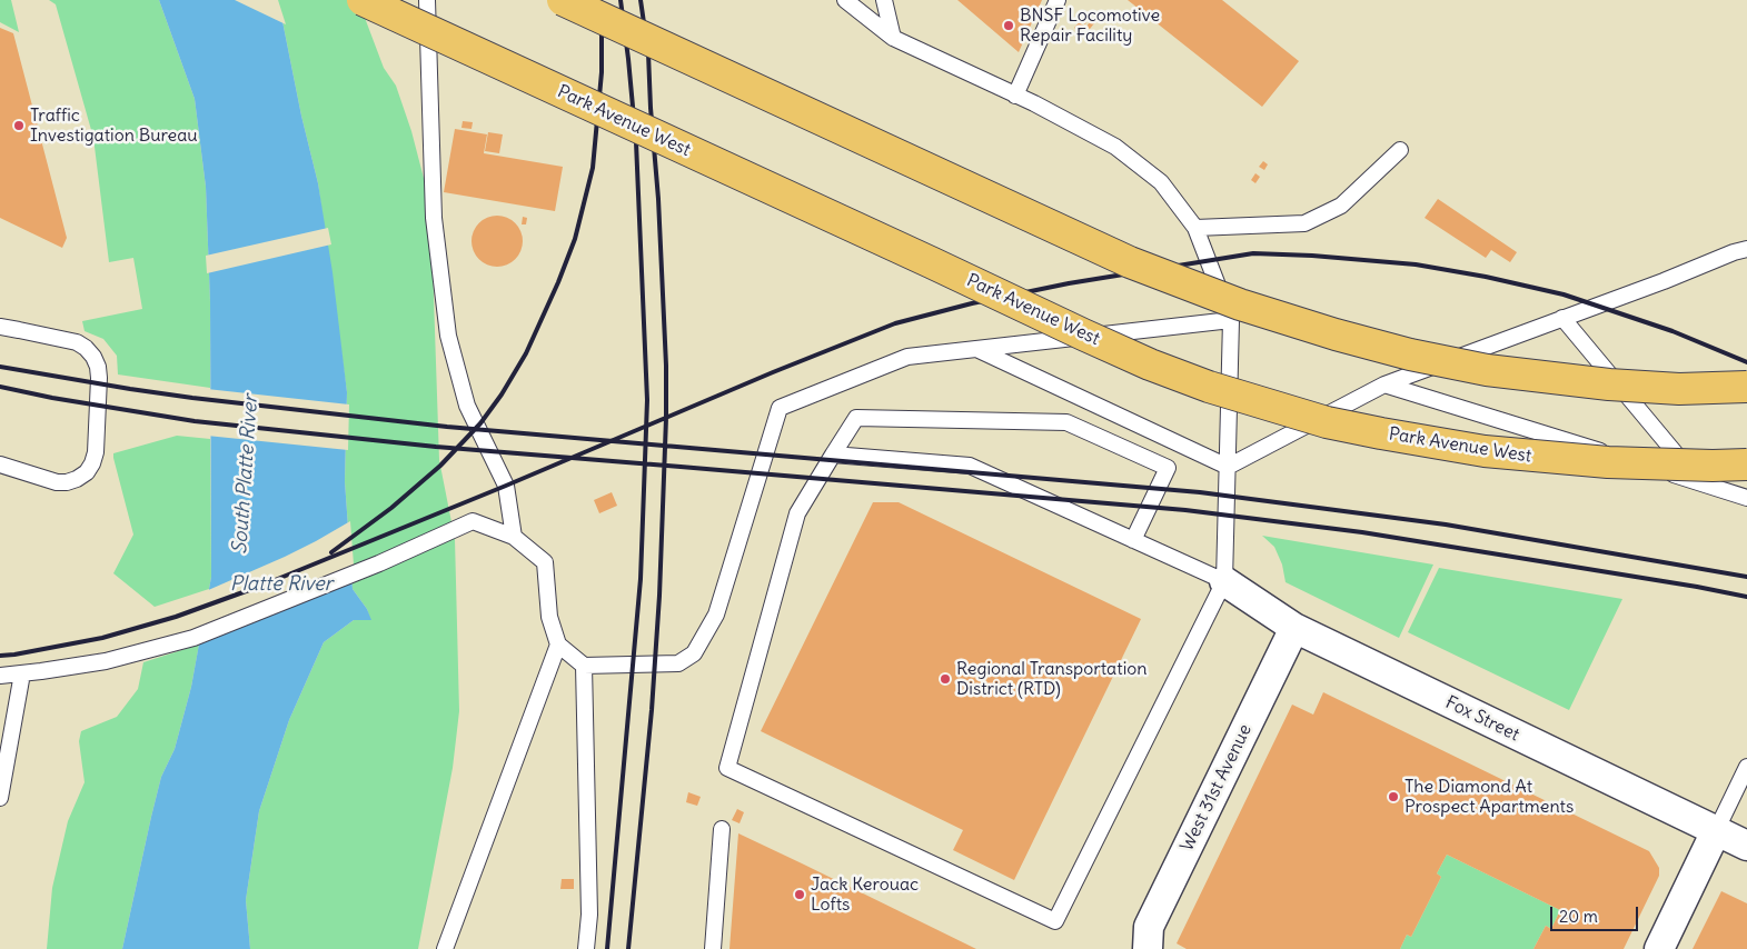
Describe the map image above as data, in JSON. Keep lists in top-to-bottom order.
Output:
{
  "streets": {
    "main road": ["Park Avenue West"],
    "street": ["Fox Street", "West 31st Avenue"]
  },
  "crossings": [
    ["Fox Street", "West 31st Avenue"]
  ],
  "water": ["South Platte River", "Platte River"],
  "places": [
    "BNSF Locomotive Repair Facility",
    "Traffic Investigation Bureau",
    "Regional Transportation District (RTD)",
    "The Diamond At Prospect Apartments",
    "Jack Kerouac Lofts"
  ],
  "scale_bar": "20 m"
}
